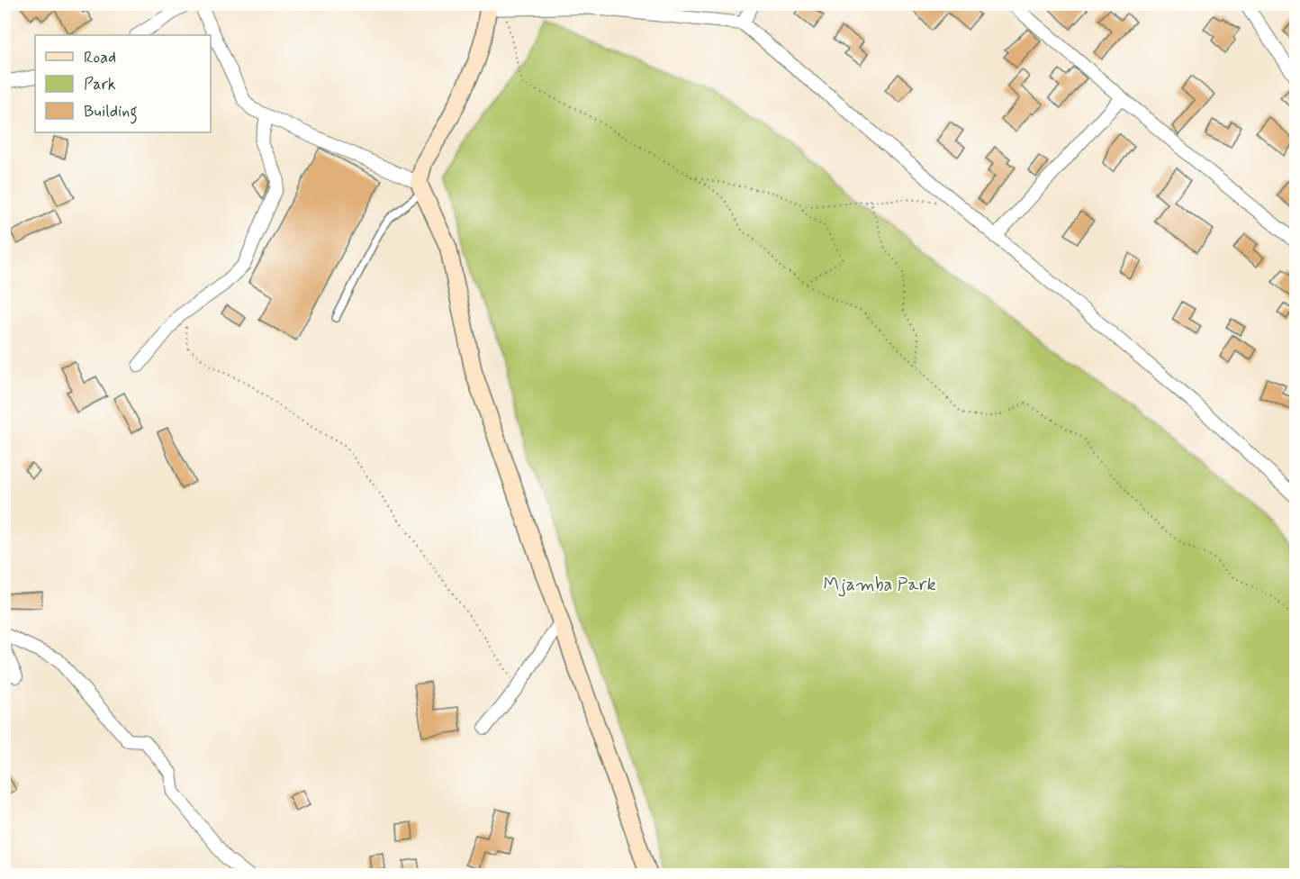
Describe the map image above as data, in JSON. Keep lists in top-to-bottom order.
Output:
{
  "parks": ["Mjamba Park"],
  "legend": ["Road", "Park", "Building"]
}
